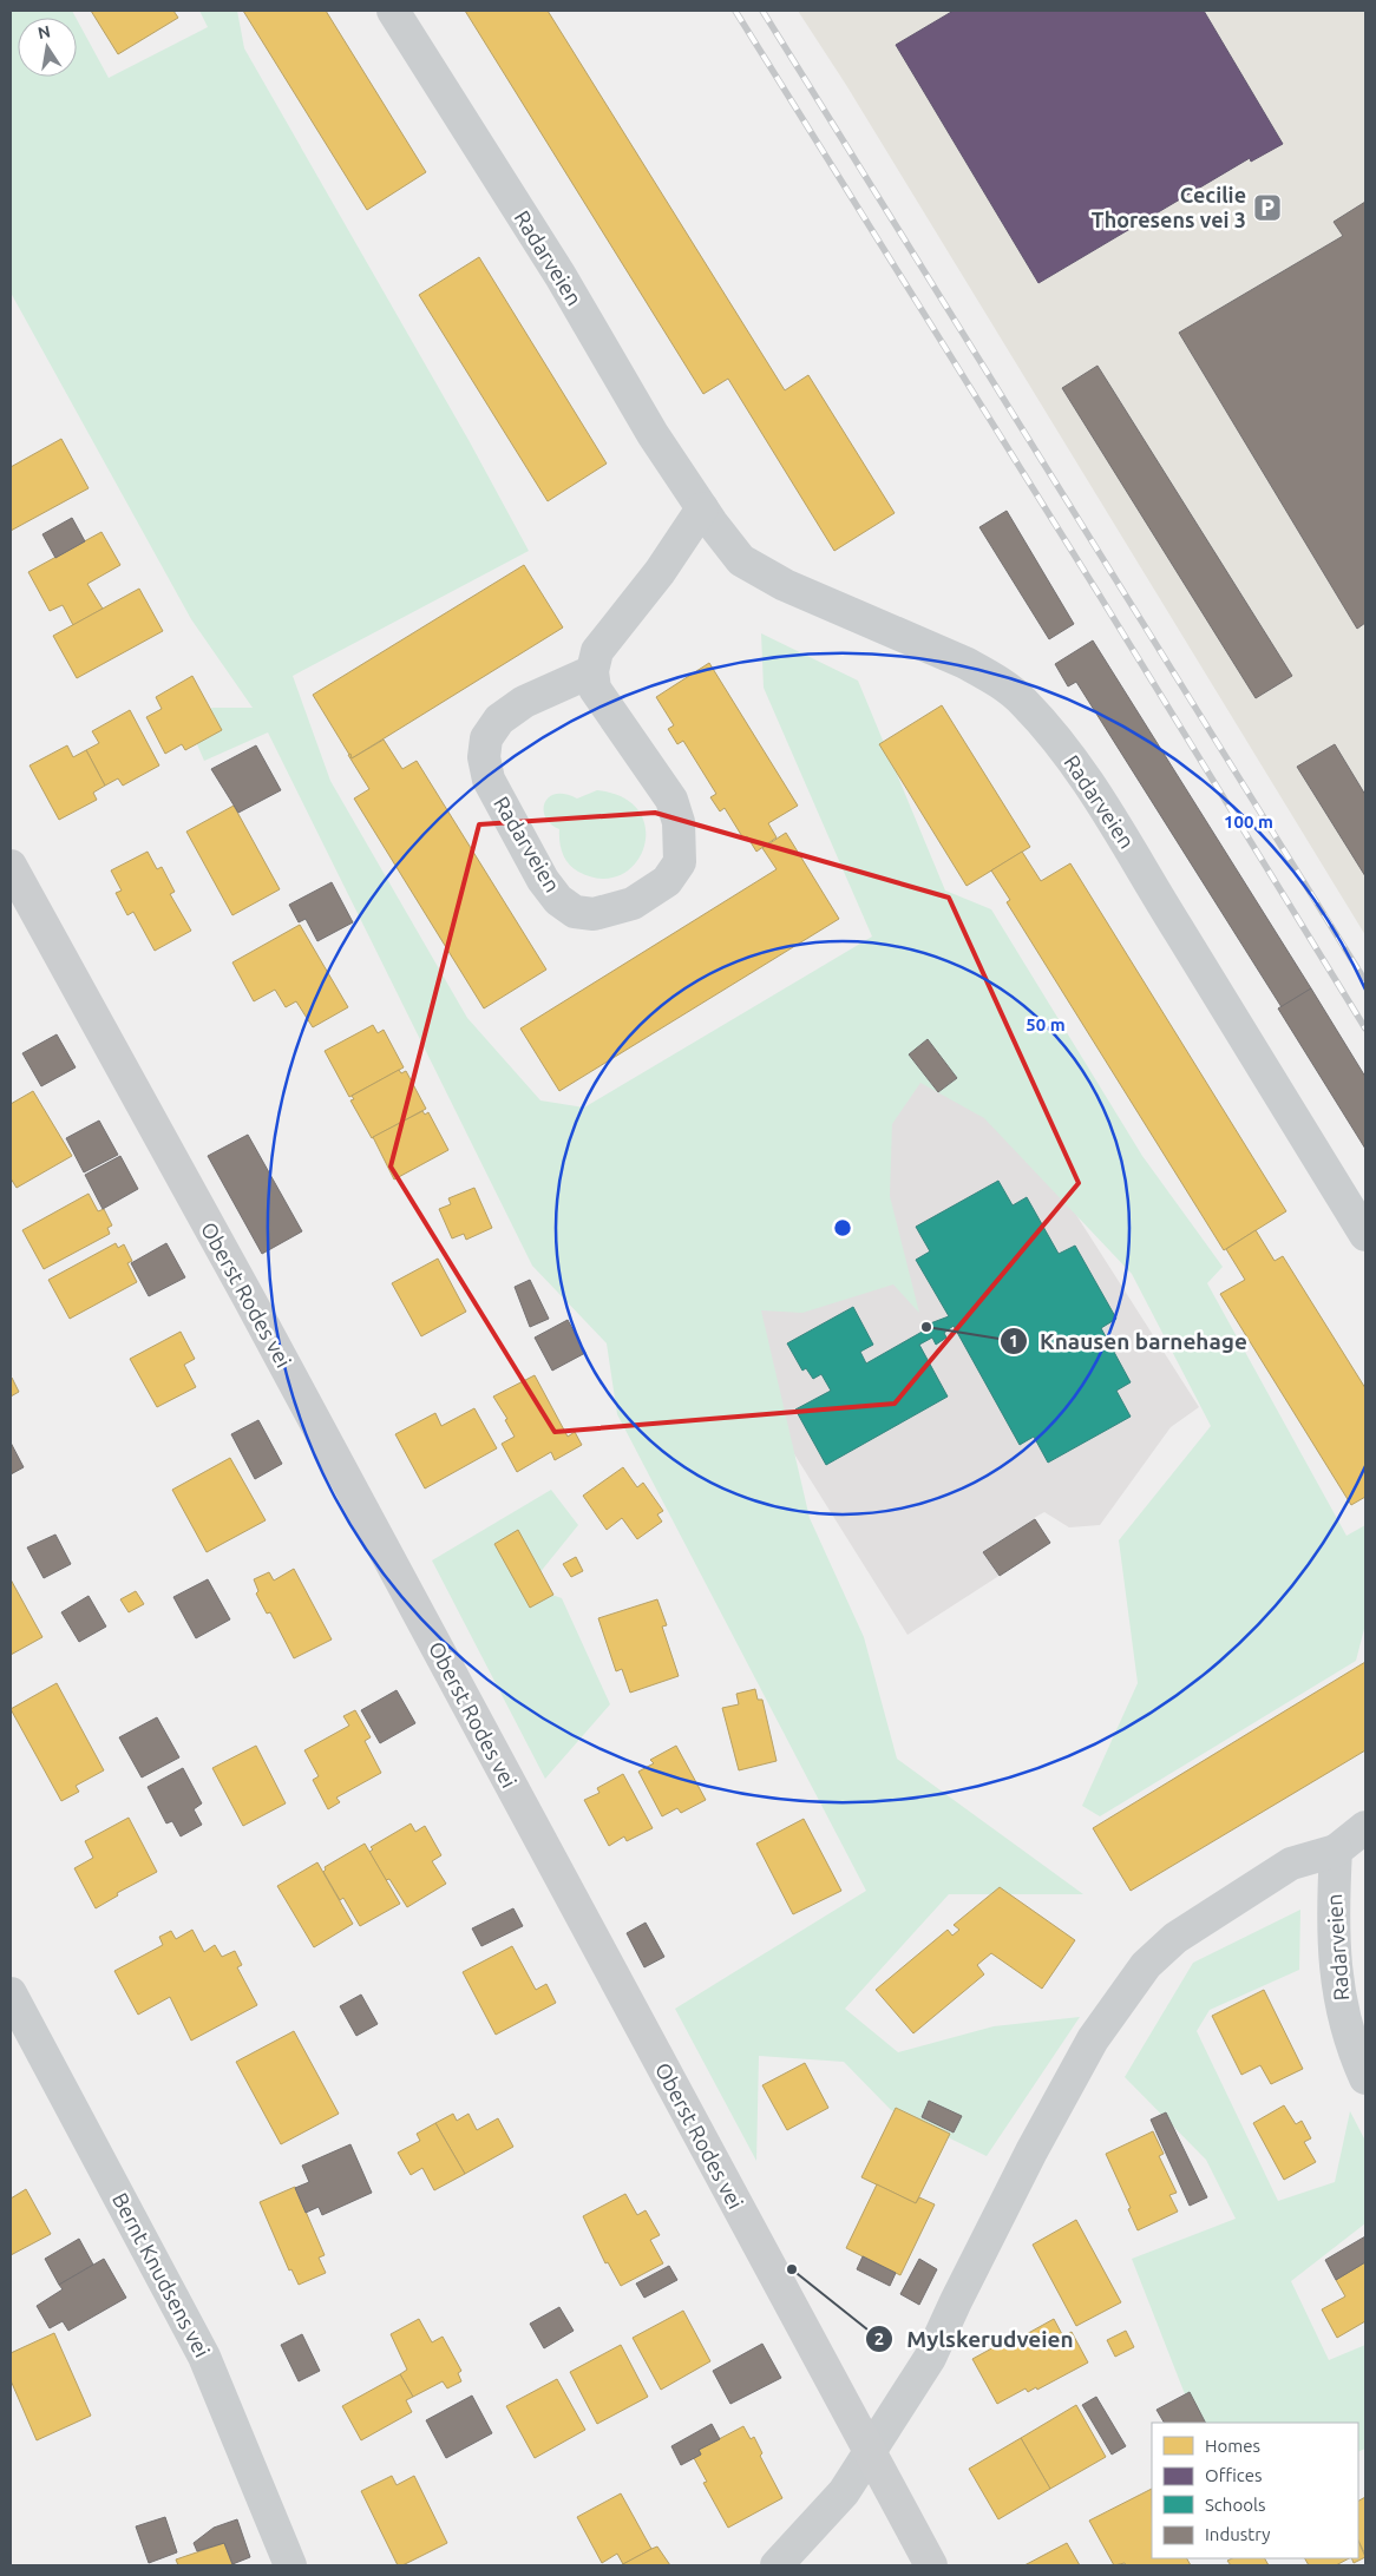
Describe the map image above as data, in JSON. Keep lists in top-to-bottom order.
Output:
{
  "streets": {
    "street": ["Radarveien", "Oberst Rodes vei", "Bernt Knudsens vei"]
  },
  "places": {
    "parking": ["Cecilie Thoresens vei 3"],
    "other": ["Knausen barnehage", "Mylskerudveien"]
  },
  "legend": [
    "Homes",
    "Offices",
    "Schools",
    "Industry"
  ],
  "north": "top",
  "rings": ["100 m", "50 m"]
}
